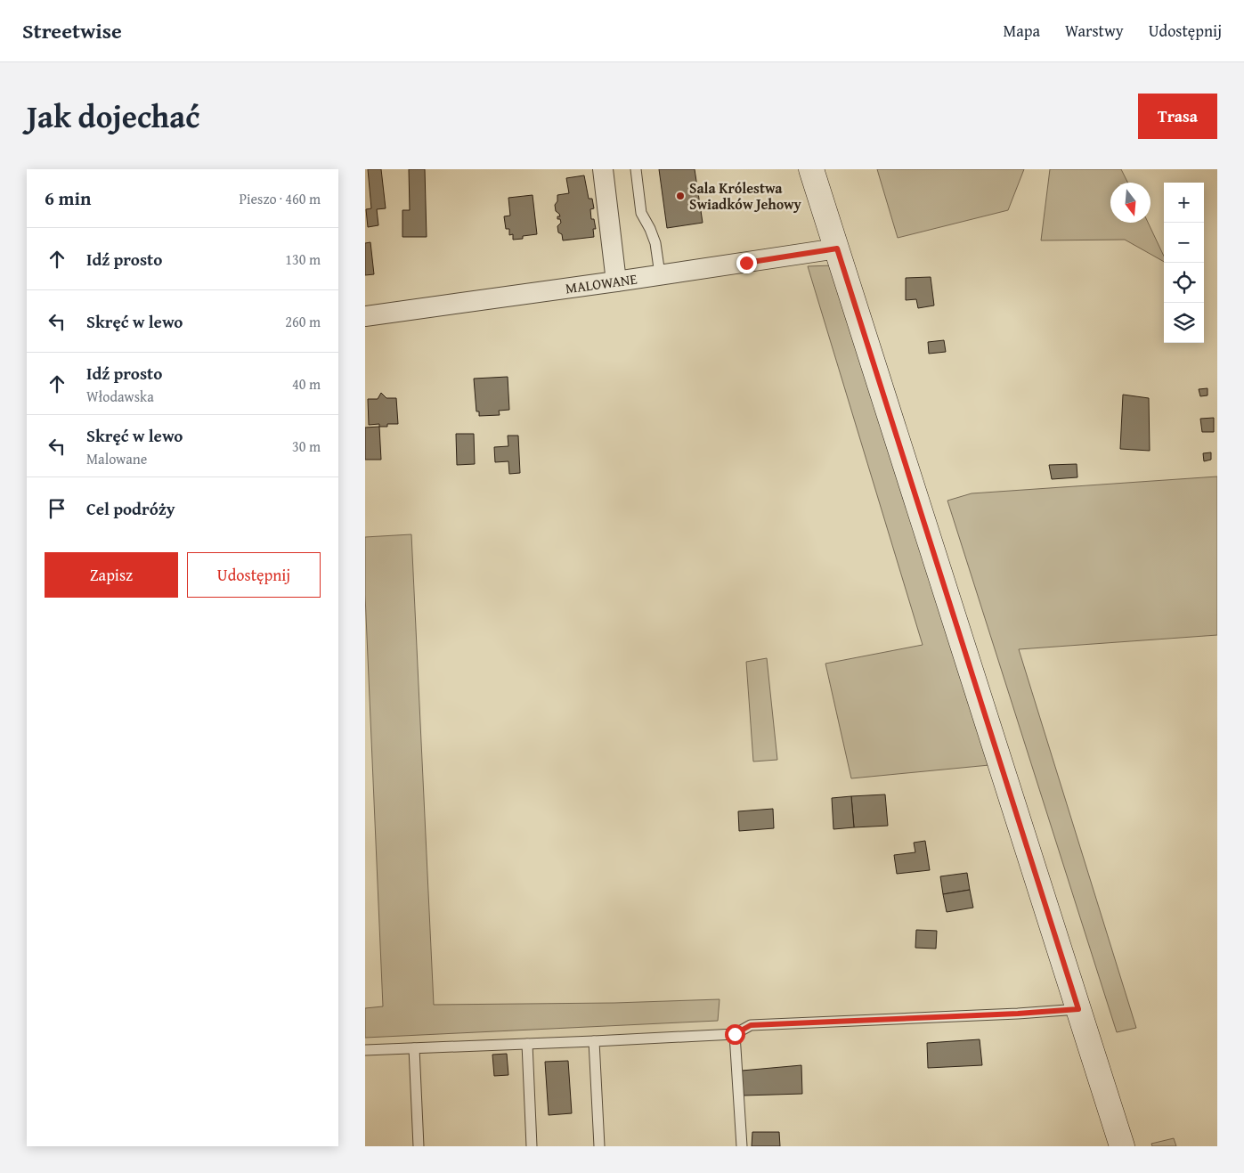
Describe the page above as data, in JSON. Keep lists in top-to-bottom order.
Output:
{
  "streets": {
    "street": ["MALOWANE"]
  },
  "places": ["Sala Królestwa Swiadków Jehowy"],
  "north": "bottom",
  "page": {
    "header": "Streetwise",
    "nav": ["Mapa", "Warstwy", "Udostępnij"],
    "title": "Jak dojechać",
    "buttons": [
      "Trasa",
      ["Zapisz", "Udostępnij"]
    ],
    "heading": ["6 min", "Pieszo · 460 m"],
    "map_buttons": ["+", "−"],
    "list": [
      ["Idź prosto", "130 m"],
      ["Skręć w lewo", "260 m"],
      ["Idź prosto", "Włodawska", "40 m"],
      ["Skręć w lewo", "Malowane", "30 m"],
      "Cel podróży"
    ]
  }
}
